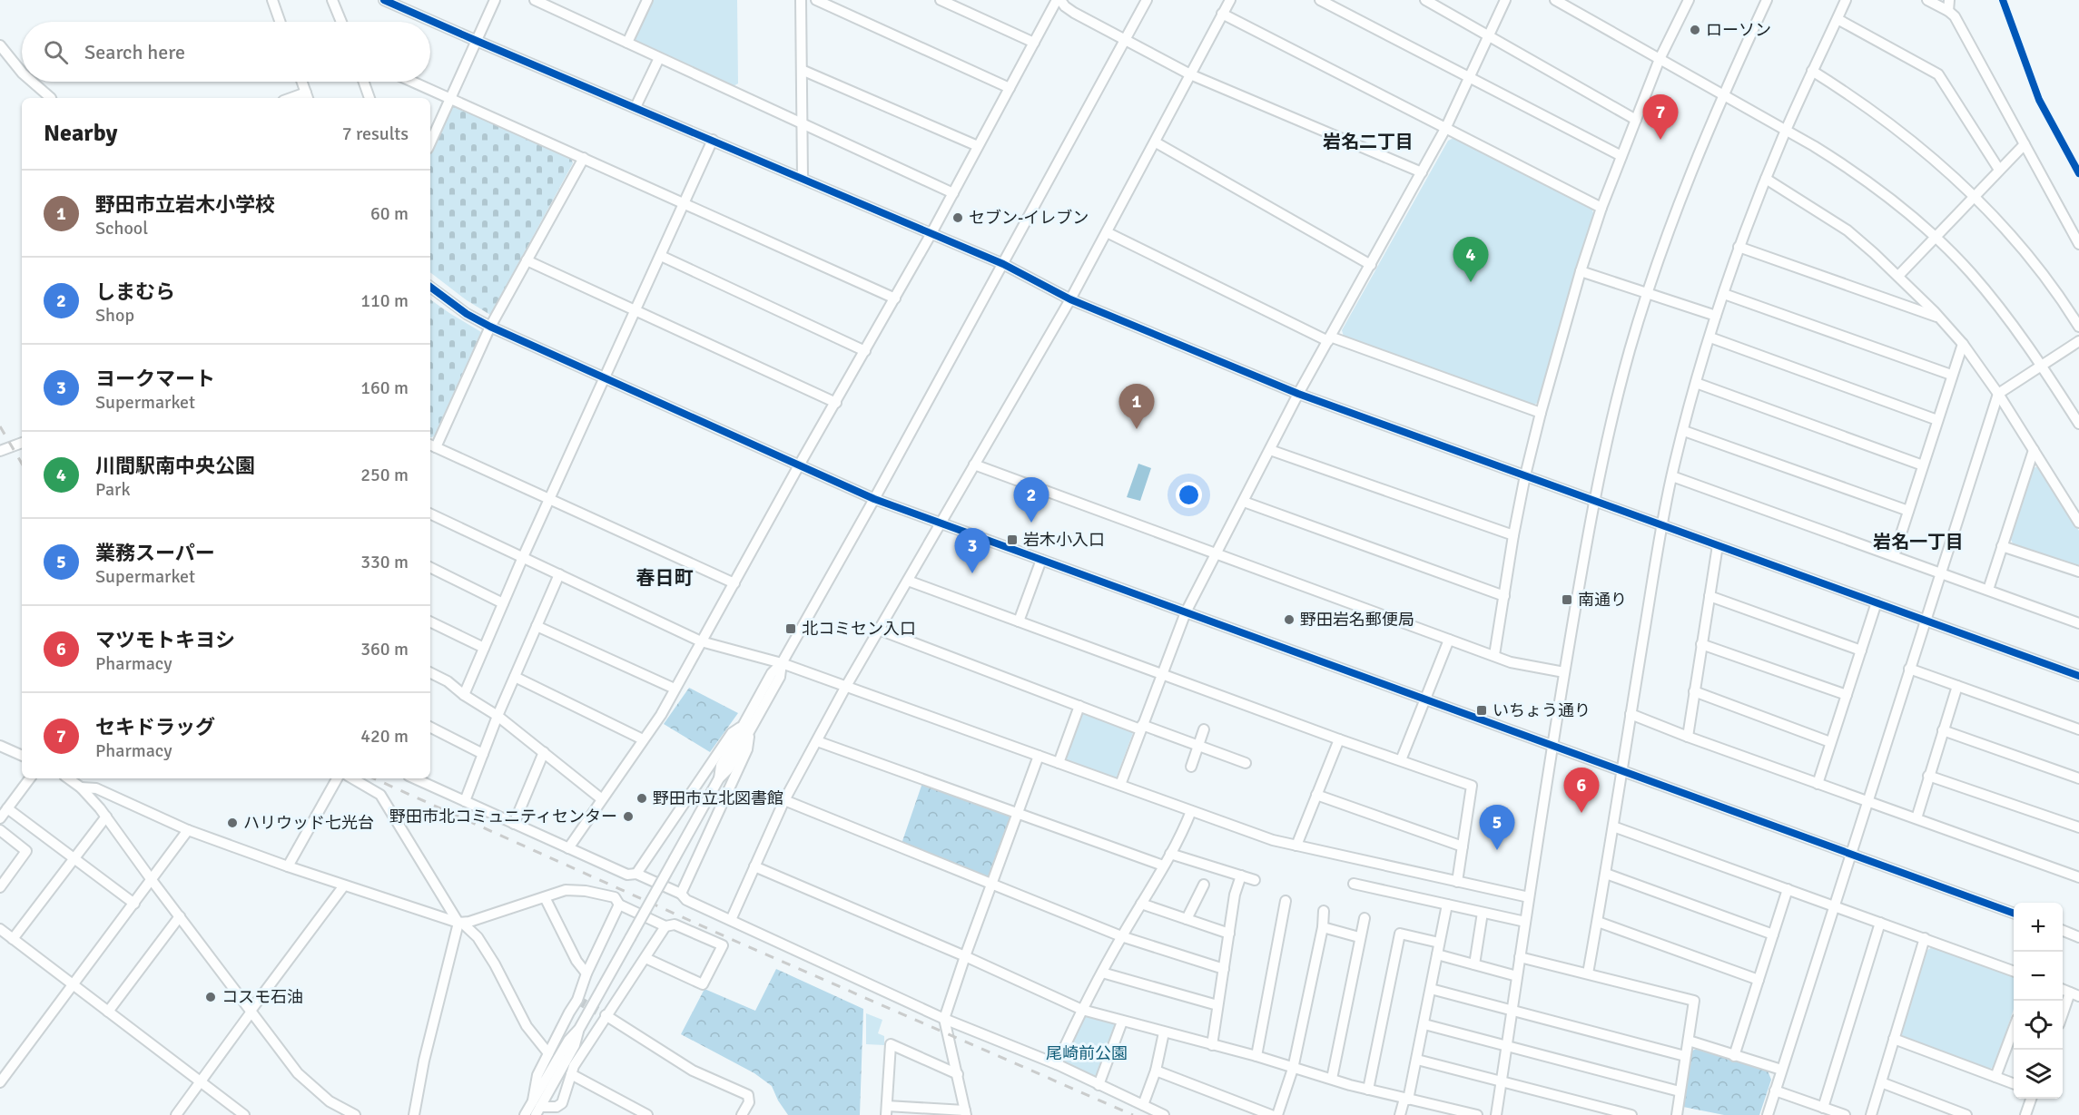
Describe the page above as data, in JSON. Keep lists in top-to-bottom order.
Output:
{
  "districts": ["岩名二丁目", "岩名一丁目", "春日町"],
  "parks": ["尾崎前公園"],
  "places": {
    "other": [
      "ローソン",
      "セブン-イレブン",
      "野田岩名郵便局",
      "野田市立北図書館",
      "野田市北コミュニティセンター",
      "ハリウッド七光台",
      "コスモ石油"
    ],
    "transit": [
      "岩木小入口",
      "南通り",
      "北コミセン入口",
      "いちょう通り"
    ]
  },
  "page": {
    "search": "Search here",
    "pins": [
      "7",
      "4",
      "1",
      "2",
      "3",
      "6",
      "5"
    ],
    "heading": ["Nearby", "7 results"],
    "list": [
      {
        "mark": "1",
        "name": "野田市立岩木小学校",
        "note": "School",
        "value": "60 m"
      },
      {
        "mark": "2",
        "name": "しまむら",
        "note": "Shop",
        "value": "110 m"
      },
      {
        "mark": "3",
        "name": "ヨークマート",
        "note": "Supermarket",
        "value": "160 m"
      },
      {
        "mark": "4",
        "name": "川間駅南中央公園",
        "note": "Park",
        "value": "250 m"
      },
      {
        "mark": "5",
        "name": "業務スーパー",
        "note": "Supermarket",
        "value": "330 m"
      },
      {
        "mark": "6",
        "name": "マツモトキヨシ",
        "note": "Pharmacy",
        "value": "360 m"
      },
      {
        "mark": "7",
        "name": "セキドラッグ",
        "note": "Pharmacy",
        "value": "420 m"
      }
    ],
    "map_buttons": ["+", "−"]
  }
}
